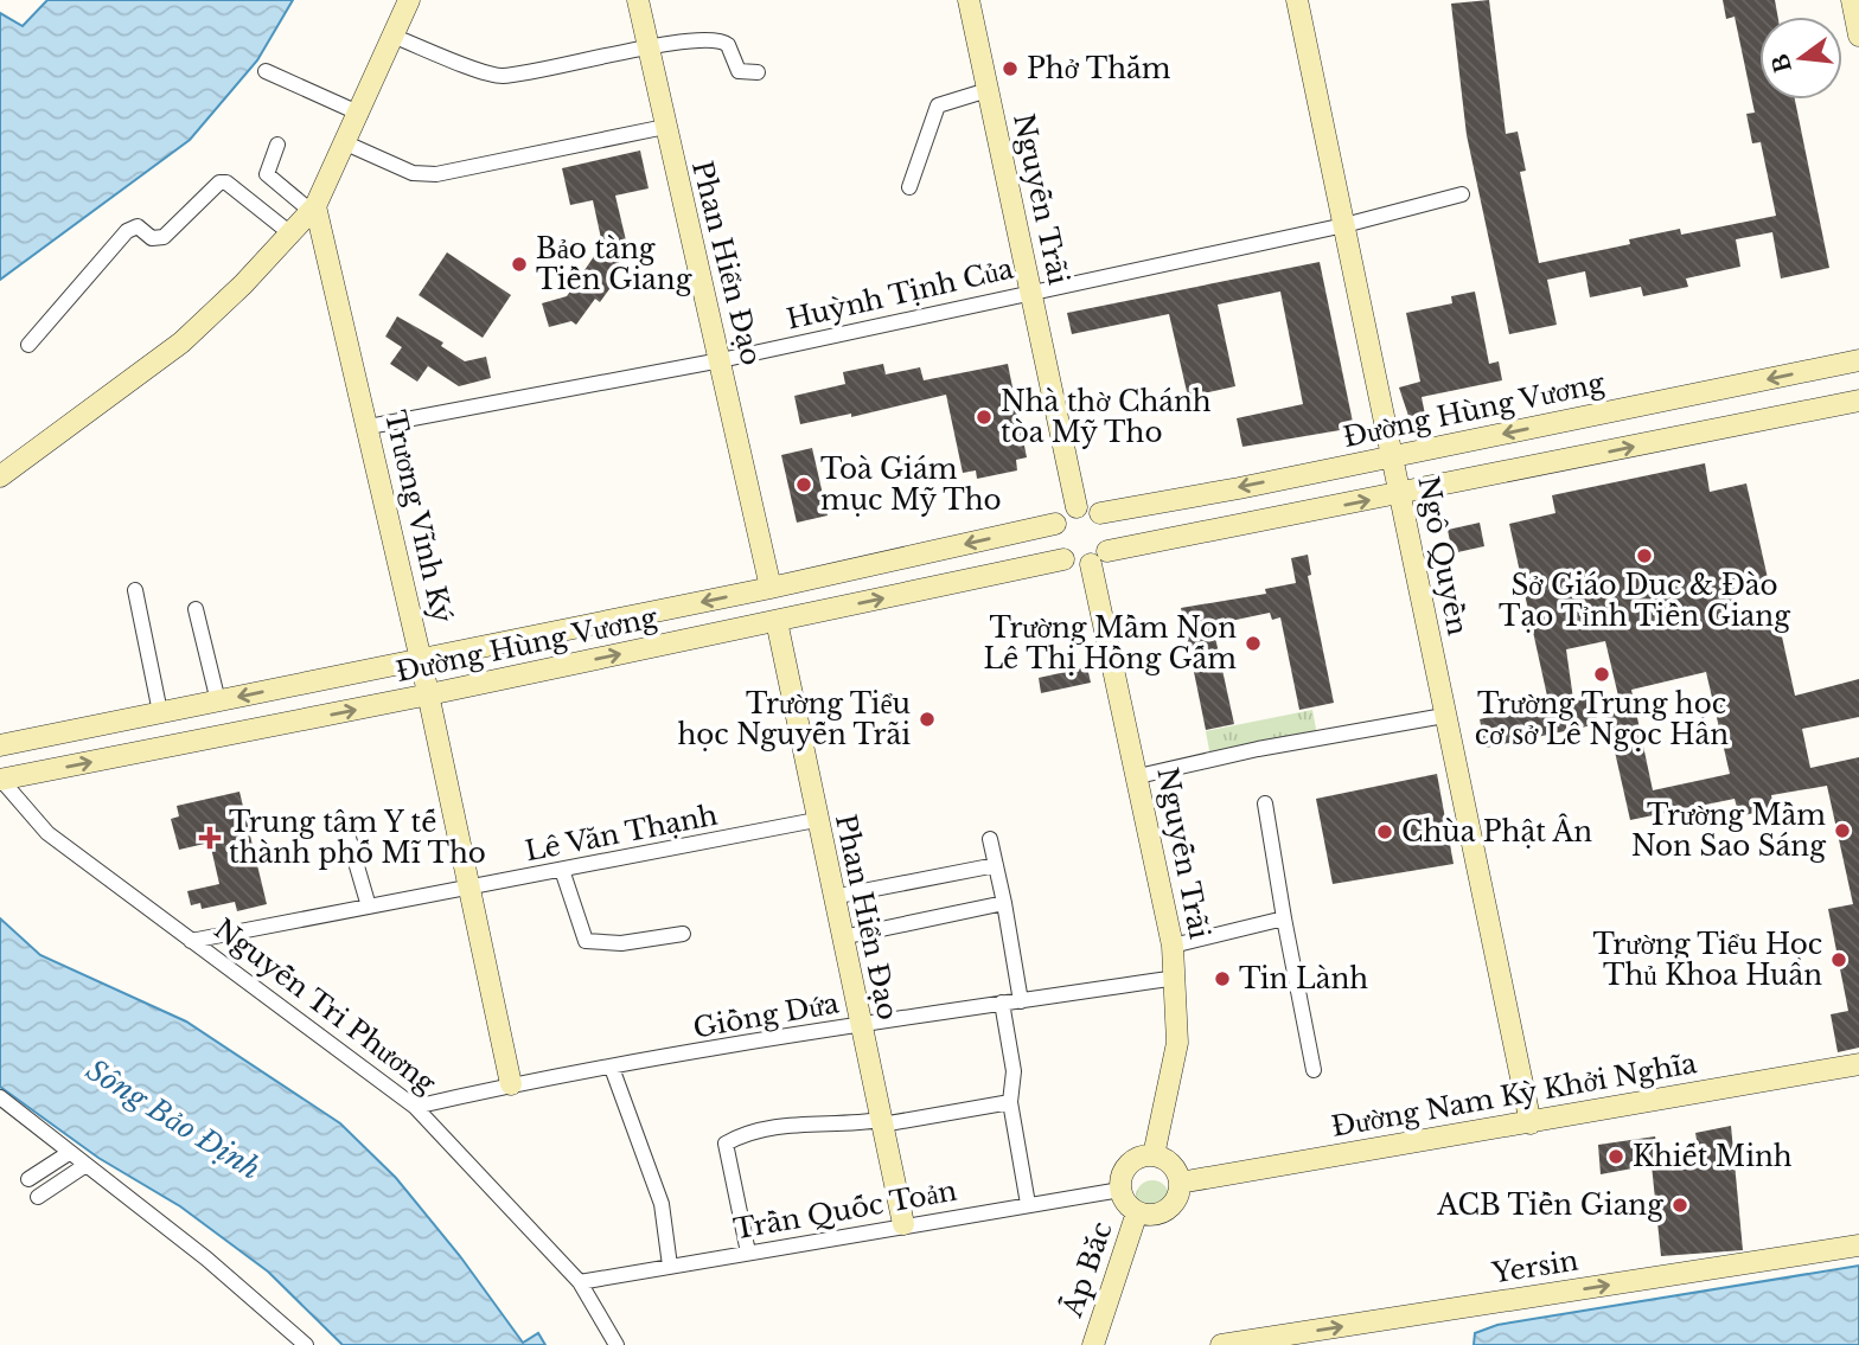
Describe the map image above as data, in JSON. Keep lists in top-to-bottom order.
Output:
{
  "streets": {
    "main road": [
      "Nguyễn Trãi",
      "Phan Hiển Đạo",
      "Đường Hùng Vương",
      "Trương Vĩnh Ký",
      "Ngô Quyền",
      "Đường Nam Kỳ Khởi Nghĩa",
      "Yersin",
      "Ấp Bắc"
    ],
    "street": [
      "Huỳnh Tịnh Của",
      "Lê Văn Thạnh",
      "Nguyễn Tri Phương",
      "Giồng Dứa",
      "Trần Quốc Toản"
    ]
  },
  "crossings": [
    ["Nguyễn Trãi", "Huỳnh Tịnh Của"],
    ["Nguyễn Trãi", "Đường Hùng Vương"],
    ["Nguyễn Trãi", "Giồng Dứa"],
    ["Nguyễn Trãi", "Đường Nam Kỳ Khởi Nghĩa"],
    ["Nguyễn Trãi", "Trần Quốc Toản"],
    ["Nguyễn Trãi", "Ấp Bắc"],
    ["Phan Hiển Đạo", "Huỳnh Tịnh Của"],
    ["Phan Hiển Đạo", "Đường Hùng Vương"],
    ["Phan Hiển Đạo", "Lê Văn Thạnh"],
    ["Phan Hiển Đạo", "Giồng Dứa"],
    ["Phan Hiển Đạo", "Trần Quốc Toản"],
    ["Huỳnh Tịnh Của", "Trương Vĩnh Ký"],
    ["Huỳnh Tịnh Của", "Ngô Quyền"],
    ["Đường Hùng Vương", "Trương Vĩnh Ký"],
    ["Đường Hùng Vương", "Ngô Quyền"],
    ["Đường Hùng Vương", "Nguyễn Tri Phương"],
    ["Trương Vĩnh Ký", "Lê Văn Thạnh"],
    ["Trương Vĩnh Ký", "Giồng Dứa"],
    ["Ngô Quyền", "Đường Nam Kỳ Khởi Nghĩa"],
    ["Lê Văn Thạnh", "Nguyễn Tri Phương"],
    ["Nguyễn Tri Phương", "Giồng Dứa"],
    ["Nguyễn Tri Phương", "Trần Quốc Toản"],
    ["Đường Nam Kỳ Khởi Nghĩa", "Trần Quốc Toản"],
    ["Đường Nam Kỳ Khởi Nghĩa", "Ấp Bắc"],
    ["Trần Quốc Toản", "Ấp Bắc"]
  ],
  "one_way": ["Yersin"],
  "water": ["Sông Bảo Định"],
  "places": {
    "other": [
      "Phở Thắm",
      "Bảo tàng Tiền Giang",
      "Nhà thờ Chánh tòa Mỹ Tho",
      "Toà Giám mục Mỹ Tho",
      "Sở Giáo Dục & Đào Tạo Tỉnh Tiền Giang",
      "Trường Mầm Non Lê Thị Hồng Gấm",
      "Trường Trung học cơ sở Lê Ngọc Hân",
      "Trường Tiểu học Nguyễn Trãi",
      "Trường Mầm Non Sao Sáng",
      "Chùa Phật Ân",
      "Trường Tiểu Học Thủ Khoa Huân",
      "Tin Lành",
      "Khiết Minh",
      "ACB Tiền Giang"
    ],
    "health": ["Trung tâm Y tế thành phố Mĩ Tho"]
  },
  "north": "left"
}
